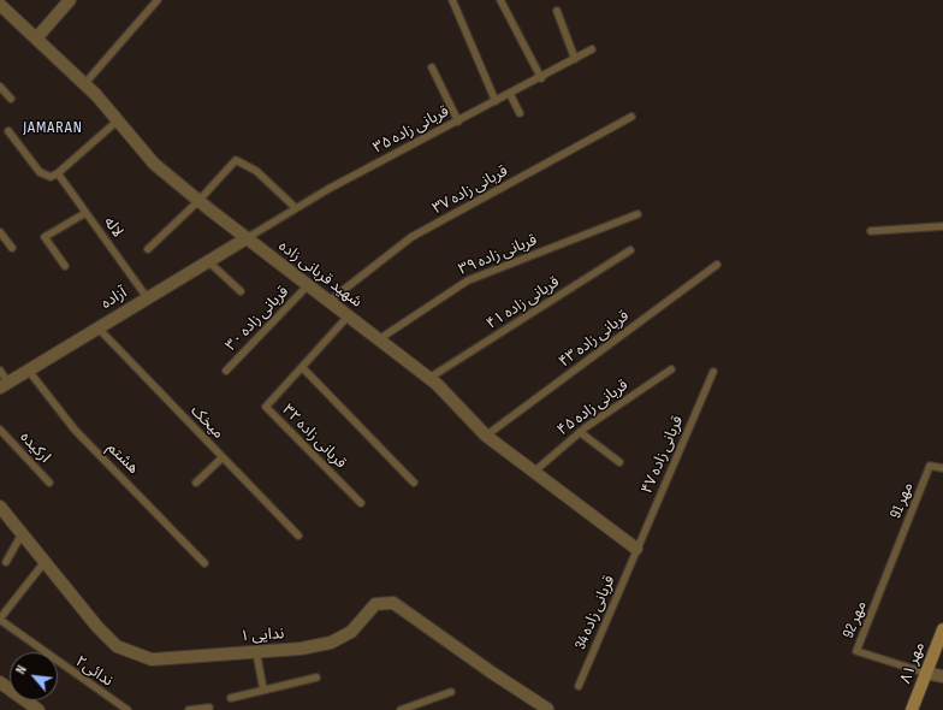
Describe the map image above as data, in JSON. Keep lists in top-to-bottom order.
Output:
{
  "streets": {
    "street": [
      "شهید قربانی زاده",
      "آزاده",
      "ندایی ۱",
      "مهر ۸۱"
    ],
    "lane": [
      "قربانی زاده ۳۵",
      "قربانی زاده ۳۷",
      "لاله",
      "قربانی زاده ۳۹",
      "قربانی زاده ۴۱",
      "قربانی زاده ۳۰",
      "قربانی زاده ۴۳",
      "قربانی زاده ۴۵",
      "میخک",
      "قربانی زاده ۳۲",
      "ارکیده",
      "قربانی زاده ۴۷",
      "هشتم",
      "مهر 91",
      "قربانی زاده 34",
      "مهر 92",
      "ندائی۲"
    ]
  },
  "crossings": [
    ["قربانی زاده ۳۵", "شهید قربانی زاده"],
    ["قربانی زاده ۳۵", "آزاده"],
    ["قربانی زاده ۳۷", "شهید قربانی زاده"],
    ["لاله", "آزاده"],
    ["قربانی زاده ۳۹", "شهید قربانی زاده"],
    ["شهید قربانی زاده", "آزاده"],
    ["شهید قربانی زاده", "قربانی زاده ۴۱"],
    ["شهید قربانی زاده", "قربانی زاده ۳۰"],
    ["شهید قربانی زاده", "قربانی زاده ۴۳"],
    ["شهید قربانی زاده", "قربانی زاده ۴۵"],
    ["شهید قربانی زاده", "قربانی زاده ۳۲"],
    ["شهید قربانی زاده", "قربانی زاده ۴۷"],
    ["شهید قربانی زاده", "قربانی زاده 34"],
    ["آزاده", "میخک"],
    ["آزاده", "هشتم"],
    ["قربانی زاده ۴۷", "قربانی زاده 34"],
    ["مهر 91", "مهر 92"],
    ["مهر 92", "مهر ۸۱"]
  ],
  "districts": ["JAMARAN"],
  "north": "top left"
}
